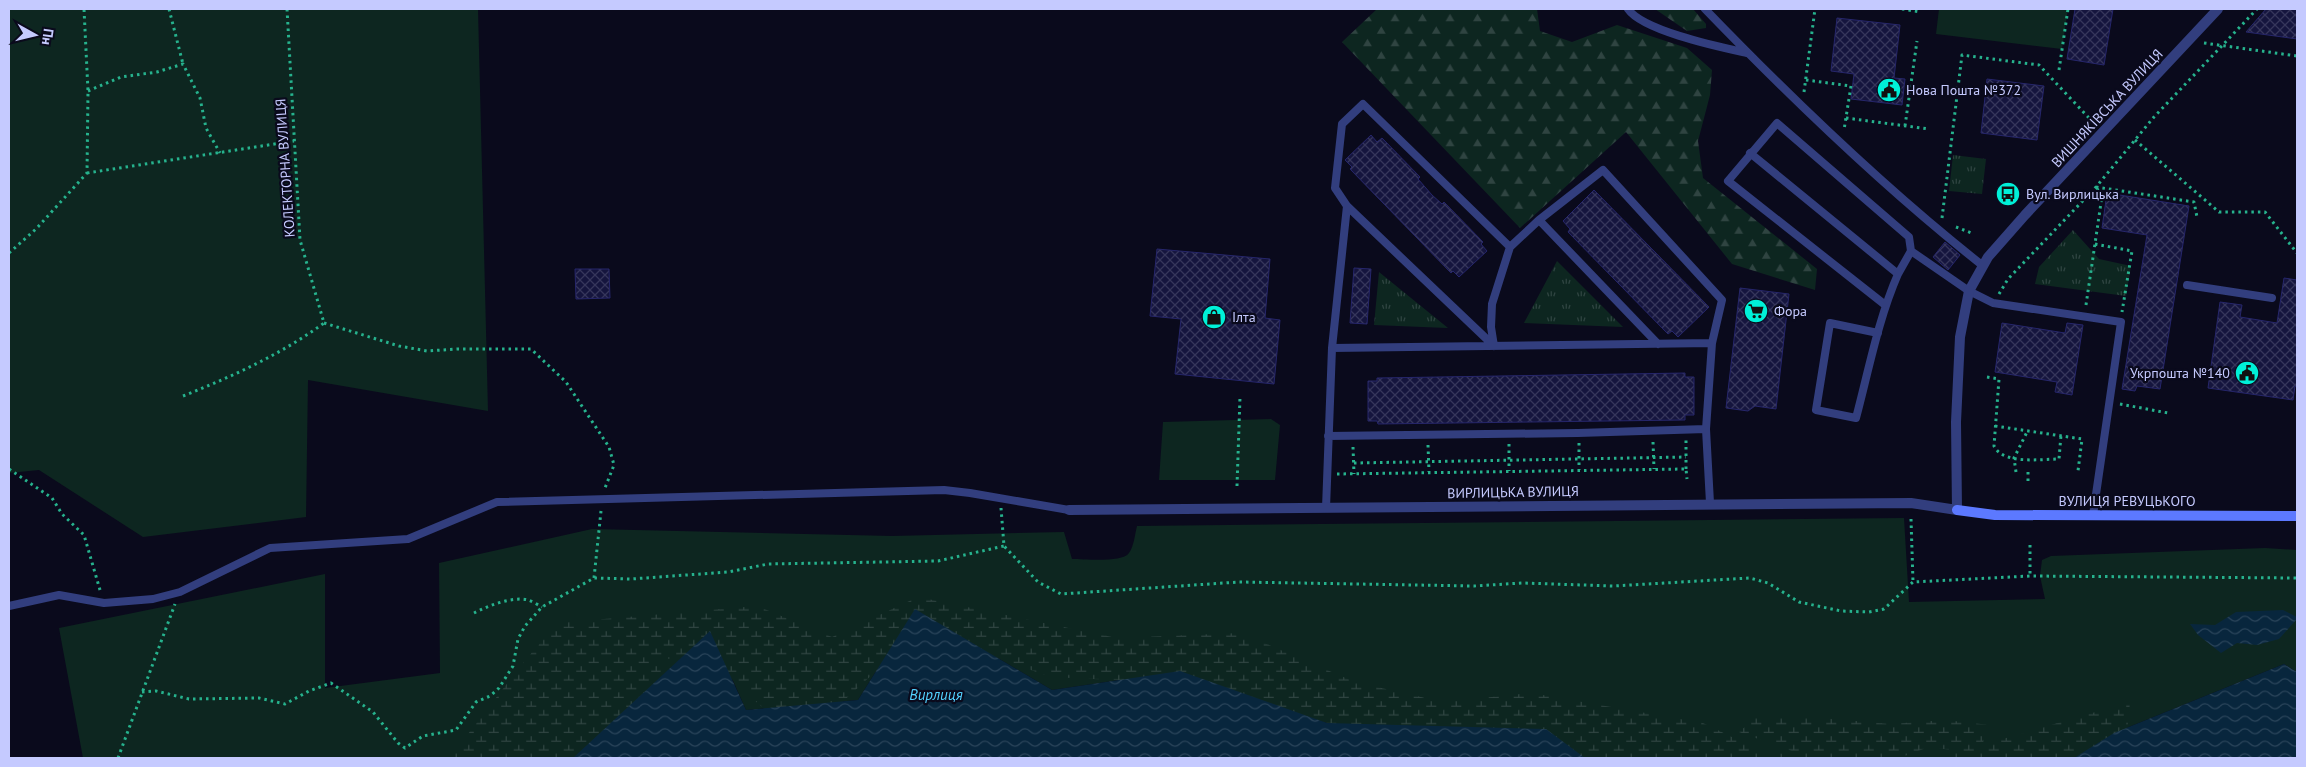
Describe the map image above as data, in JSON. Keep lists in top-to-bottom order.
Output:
{
  "streets": {
    "street": ["ВИШНЯКІВСЬКА ВУЛИЦЯ", "ВИРЛИЦЬКА ВУЛИЦЯ", "ВУЛИЦЯ РЕВУЦЬКОГО"],
    "path": ["КОЛЕКТОРНА ВУЛИЦЯ"]
  },
  "crossings": [
    ["ВИШНЯКІВСЬКА ВУЛИЦЯ", "ВИРЛИЦЬКА ВУЛИЦЯ"],
    ["ВИШНЯКІВСЬКА ВУЛИЦЯ", "ВУЛИЦЯ РЕВУЦЬКОГО"],
    ["ВИРЛИЦЬКА ВУЛИЦЯ", "ВУЛИЦЯ РЕВУЦЬКОГО"]
  ],
  "water": ["Вирлиця"],
  "places": {
    "public building": ["Нова Пошта №372", "Укрпошта №140"],
    "bus stop": ["Вул. Вирлицька"],
    "supermarket": ["Фора"],
    "shop": ["Ілта"]
  },
  "north": "right"
}
